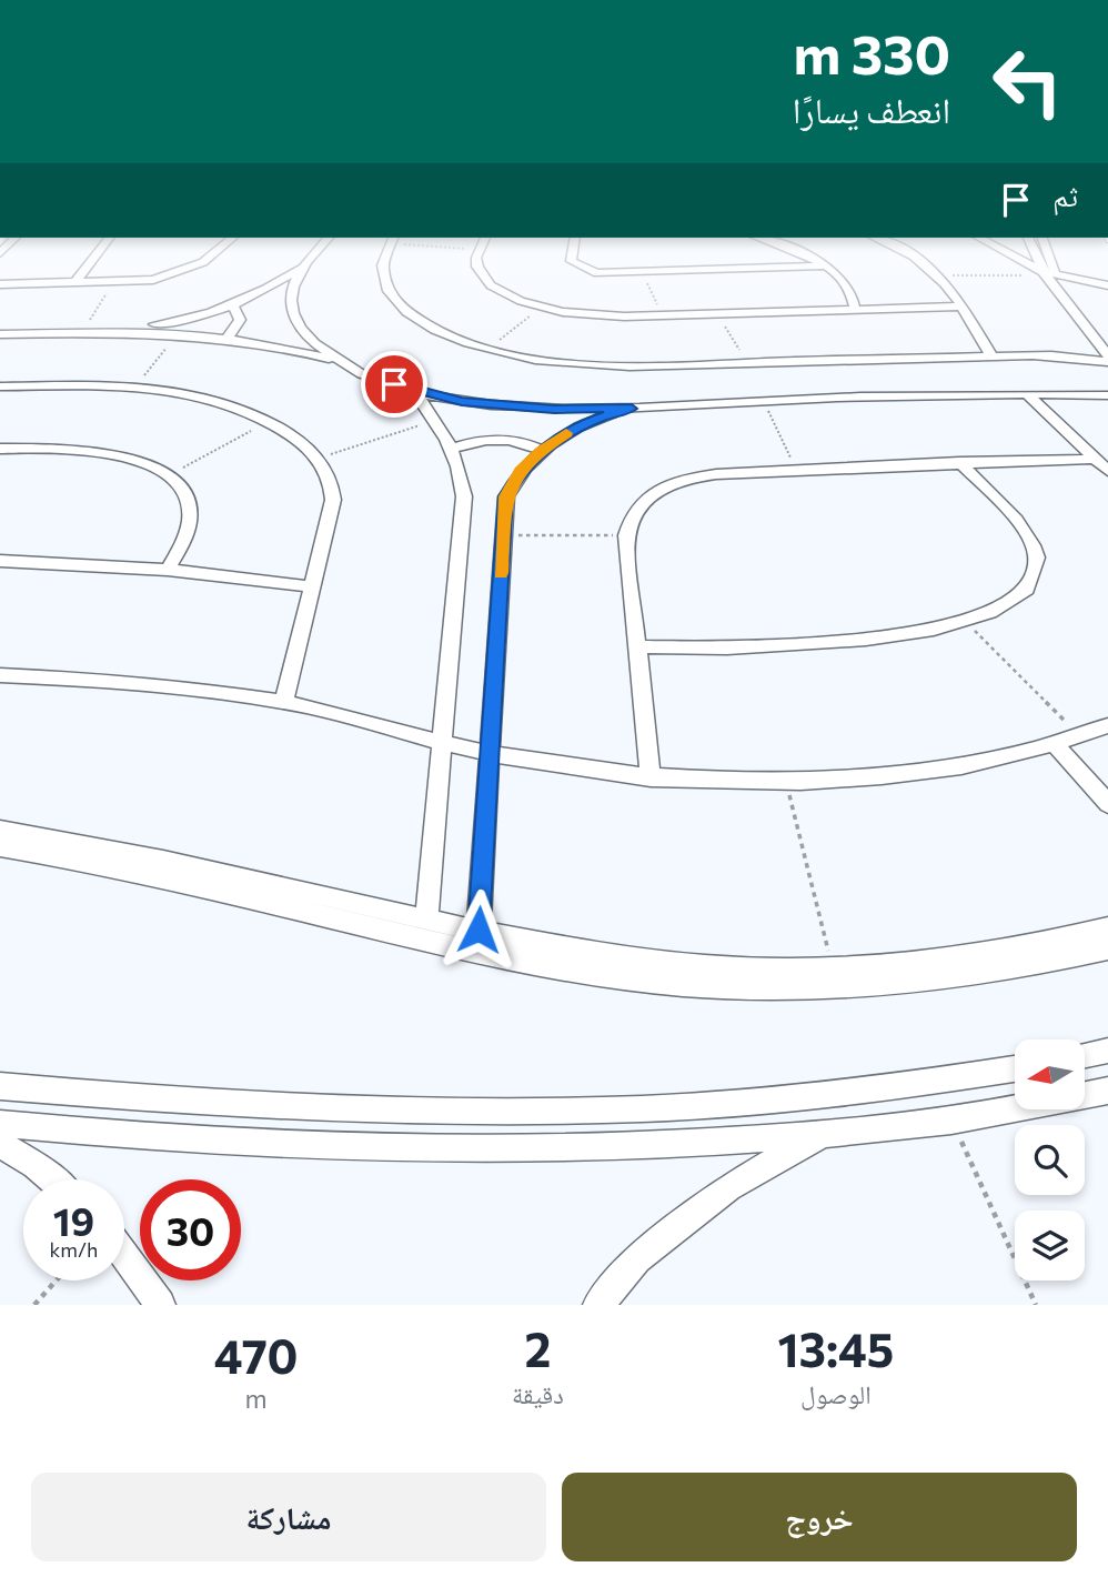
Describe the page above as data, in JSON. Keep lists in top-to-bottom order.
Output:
{
  "north": "left",
  "page": {
    "turn": ["330 m", "انعطف يسارًا"],
    "then": "ثم",
    "speed": "19 km/h",
    "limit": "30",
    "eta": [
      "13:45",
      "الوصول",
      "2",
      "دقيقة",
      "470",
      "m"
    ],
    "buttons": ["خروج", "مشاركة"]
  }
}
